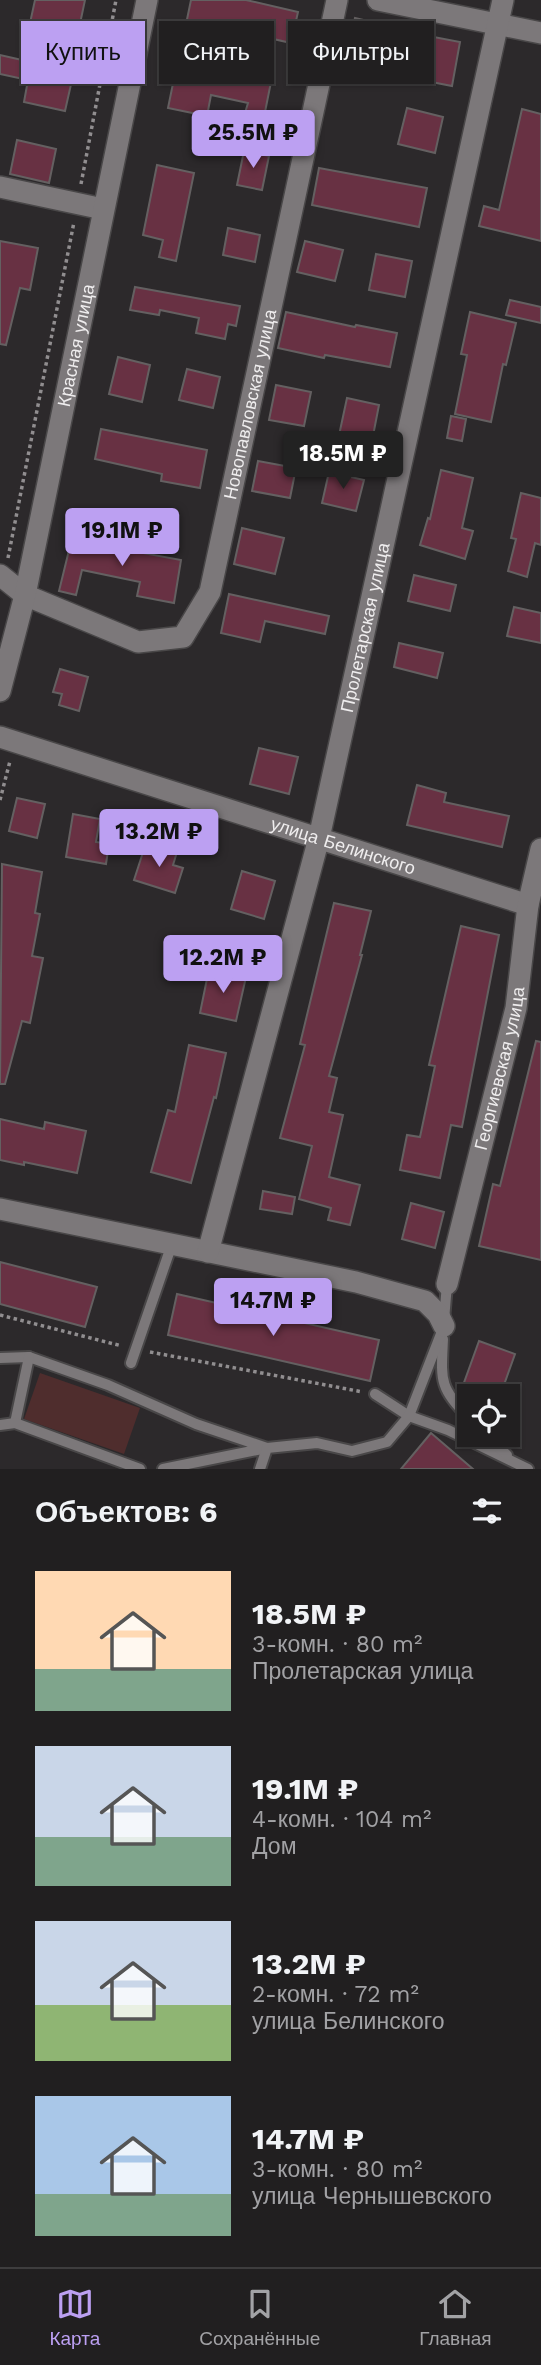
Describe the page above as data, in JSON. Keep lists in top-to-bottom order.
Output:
{
  "streets": {
    "street": [
      "Красная улица",
      "Новопавловская улица",
      "Пролетарская улица",
      "улица Белинского",
      "Георгиевская улица"
    ]
  },
  "crossings": [
    ["Красная улица", "Новопавловская улица"],
    ["Пролетарская улица", "улица Белинского"],
    ["улица Белинского", "Георгиевская улица"]
  ],
  "page": {
    "chip": ["Купить", "Снять", "Фильтры"],
    "price": [
      "25.5M ₽",
      "18.5M ₽",
      "19.1M ₽",
      "13.2M ₽",
      "12.2M ₽",
      "14.7M ₽"
    ],
    "heading": "Объектов: 6",
    "list": [
      {
        "name": "18.5M ₽",
        "note": "3-комн. · 80 m² · Пролетарская улица"
      },
      {
        "name": "19.1M ₽",
        "note": "4-комн. · 104 m² · Дом"
      },
      {
        "name": "13.2M ₽",
        "note": "2-комн. · 72 m² · улица Белинского"
      },
      {
        "name": "14.7M ₽",
        "note": "3-комн. · 80 m² · улица Чернышевского"
      }
    ],
    "tabs": ["Карта", "Сохранённые", "Главная"]
  }
}
